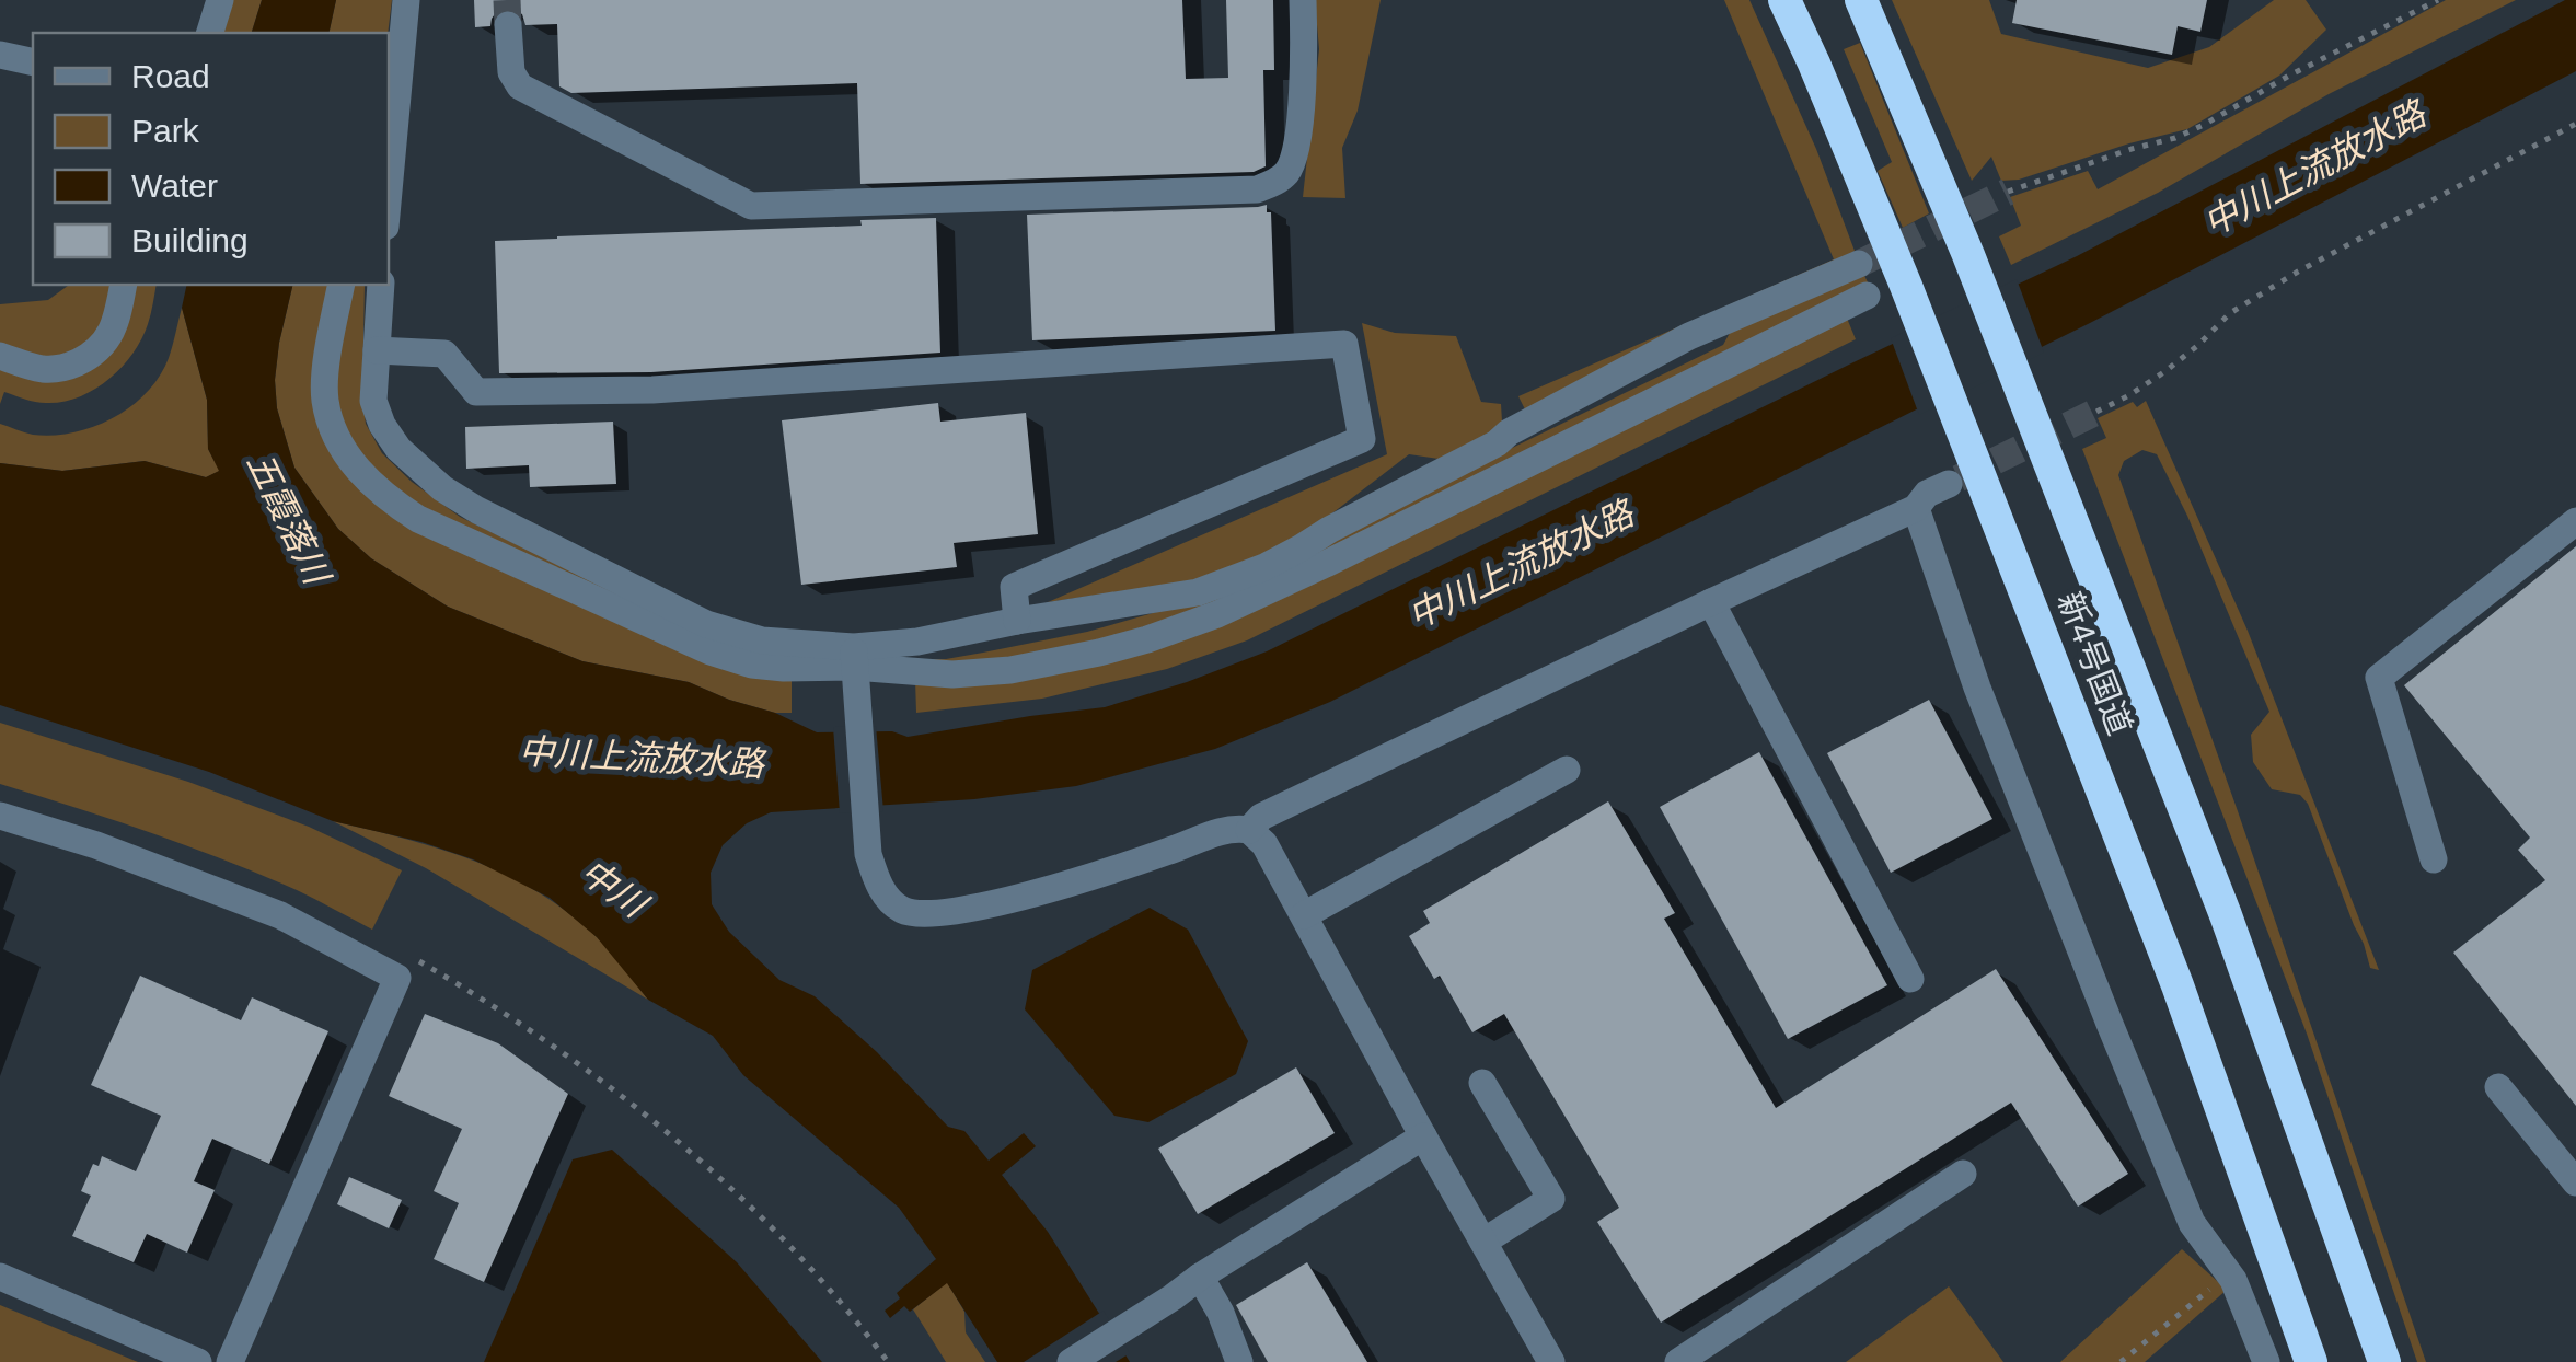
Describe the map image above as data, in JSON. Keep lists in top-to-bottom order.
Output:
{
  "streets": {
    "highway": ["新4号国道"]
  },
  "water": ["中川上流放水路", "五霞落川", "中川"],
  "legend": [
    "Road",
    "Park",
    "Water",
    "Building"
  ]
}
